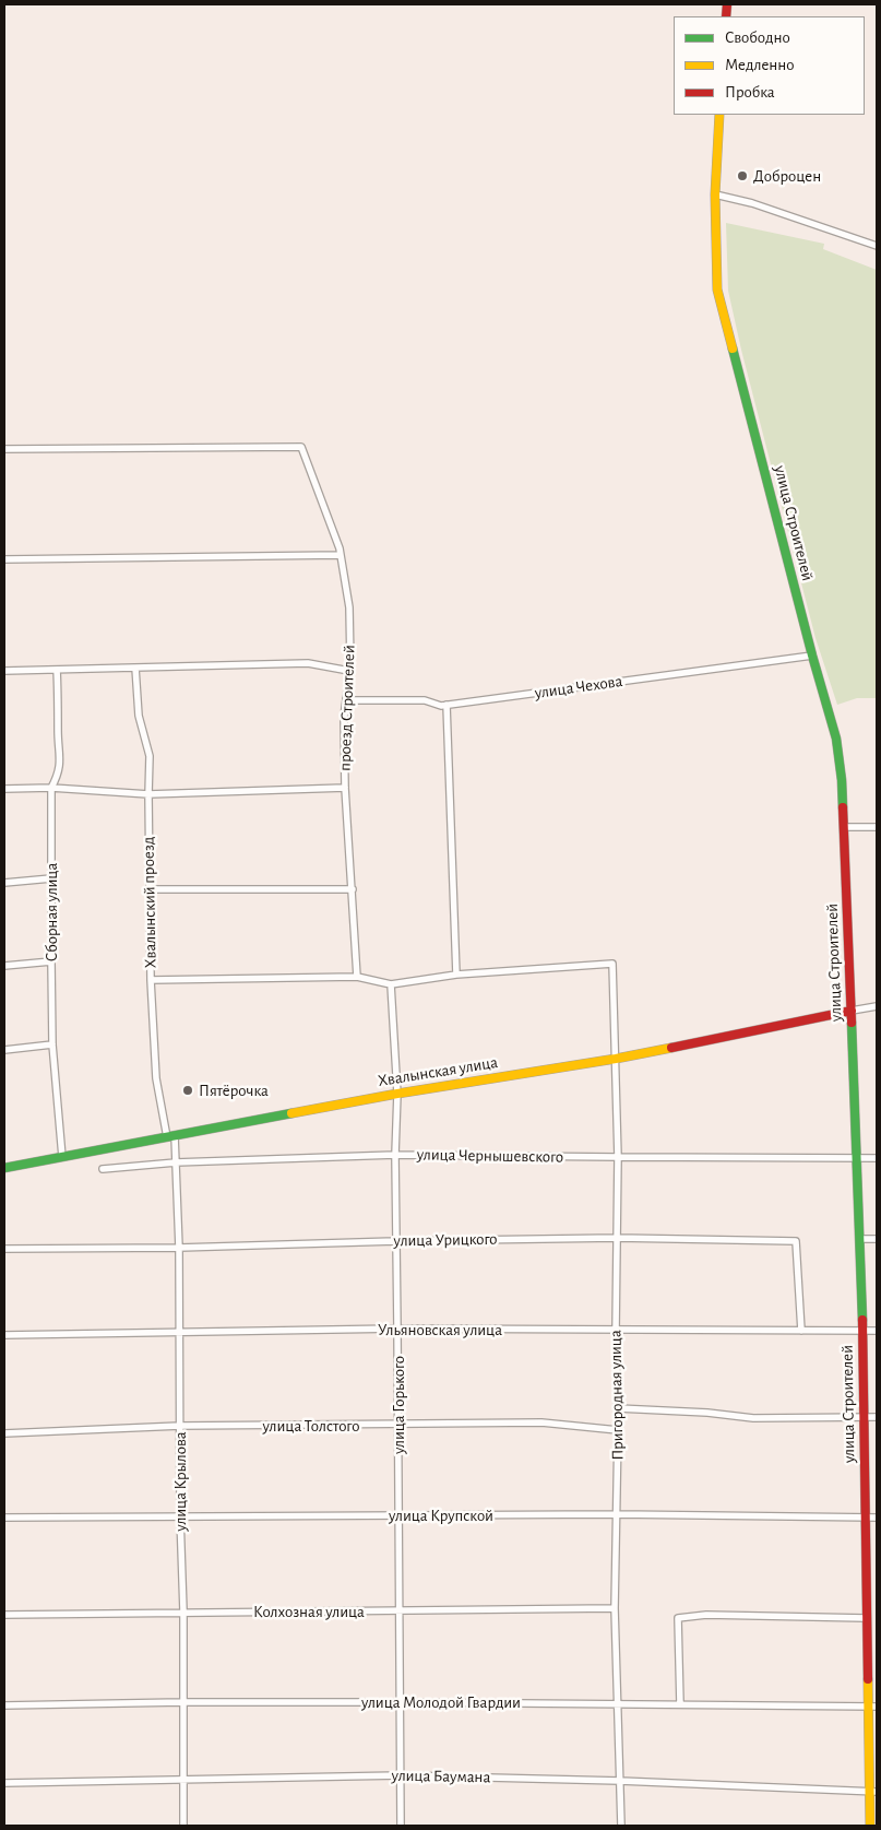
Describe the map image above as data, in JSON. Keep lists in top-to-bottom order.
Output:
{
  "streets": {
    "street": [
      "улица Строителей",
      "улица Чехова",
      "проезд Строителей",
      "Хвалынский проезд",
      "Сборная улица",
      "Хвалынская улица",
      "улица Чернышевского",
      "улица Урицкого",
      "Ульяновская улица",
      "Пригородная улица",
      "улица Горького",
      "улица Толстого",
      "улица Крылова",
      "улица Крупской",
      "Колхозная улица",
      "улица Молодой Гвардии",
      "улица Баумана"
    ]
  },
  "crossings": [
    ["улица Строителей", "улица Чехова"],
    ["улица Строителей", "Хвалынская улица"],
    ["улица Строителей", "улица Чернышевского"],
    ["улица Строителей", "Ульяновская улица"],
    ["улица Строителей", "улица Крупской"],
    ["улица Строителей", "улица Молодой Гвардии"],
    ["улица Строителей", "улица Баумана"],
    ["улица Чехова", "проезд Строителей"],
    ["Хвалынский проезд", "Хвалынская улица"],
    ["Хвалынский проезд", "улица Крылова"],
    ["Сборная улица", "Хвалынская улица"],
    ["Хвалынская улица", "Пригородная улица"],
    ["Хвалынская улица", "улица Горького"],
    ["Хвалынская улица", "улица Крылова"],
    ["улица Чернышевского", "Пригородная улица"],
    ["улица Чернышевского", "улица Горького"],
    ["улица Чернышевского", "улица Крылова"],
    ["улица Урицкого", "Ульяновская улица"],
    ["улица Урицкого", "Пригородная улица"],
    ["улица Урицкого", "улица Горького"],
    ["улица Урицкого", "улица Крылова"],
    ["Ульяновская улица", "Пригородная улица"],
    ["Ульяновская улица", "улица Горького"],
    ["Ульяновская улица", "улица Крылова"],
    ["Пригородная улица", "улица Толстого"],
    ["Пригородная улица", "улица Крупской"],
    ["Пригородная улица", "Колхозная улица"],
    ["Пригородная улица", "улица Молодой Гвардии"],
    ["Пригородная улица", "улица Баумана"],
    ["улица Горького", "улица Толстого"],
    ["улица Горького", "улица Крупской"],
    ["улица Горького", "Колхозная улица"],
    ["улица Горького", "улица Молодой Гвардии"],
    ["улица Горького", "улица Баумана"],
    ["улица Толстого", "улица Крылова"],
    ["улица Крылова", "улица Крупской"],
    ["улица Крылова", "Колхозная улица"],
    ["улица Крылова", "улица Молодой Гвардии"],
    ["улица Крылова", "улица Баумана"]
  ],
  "places": ["Доброцен", "Пятёрочка"],
  "legend": ["Свободно", "Медленно", "Пробка"]
}
